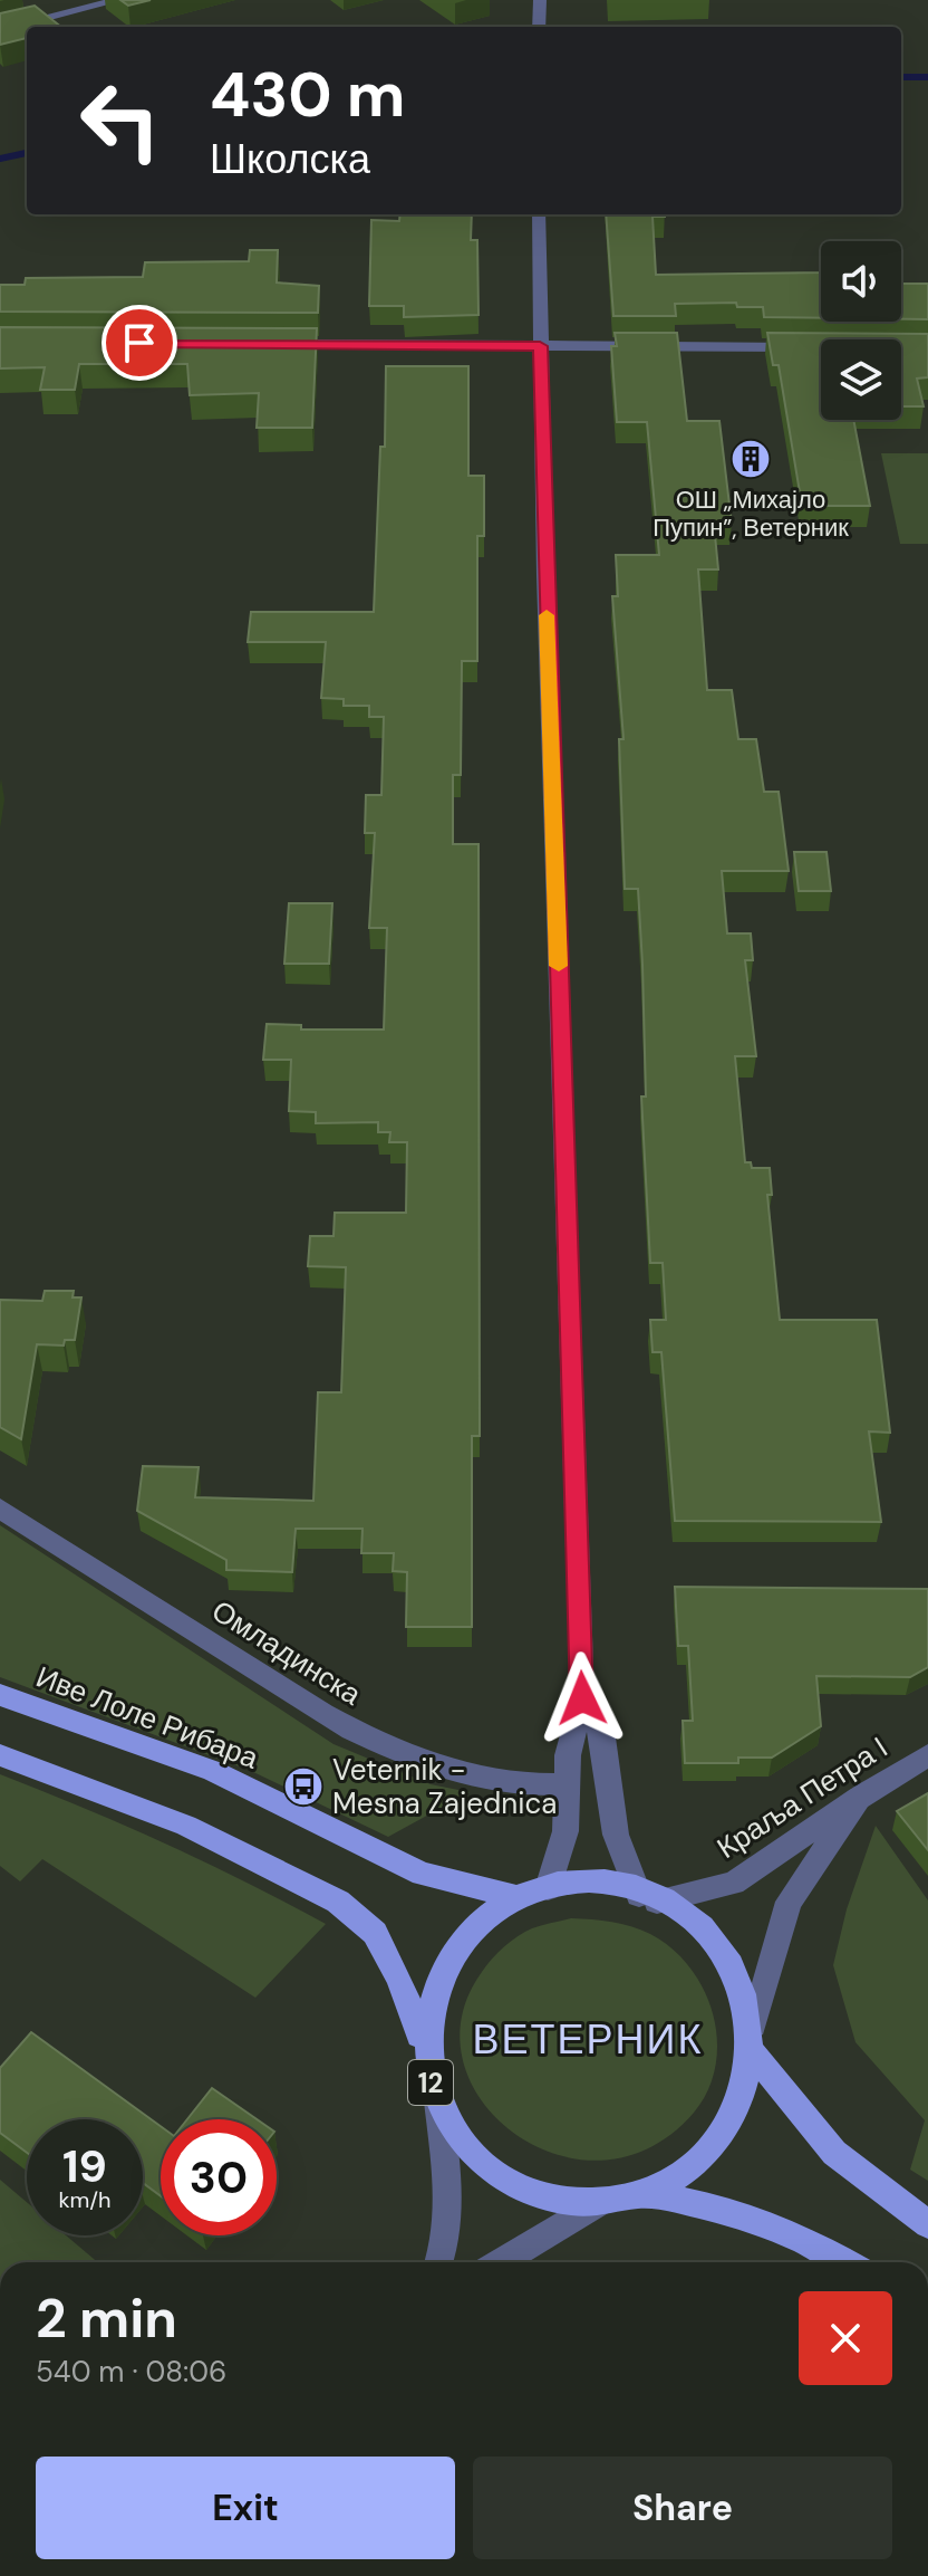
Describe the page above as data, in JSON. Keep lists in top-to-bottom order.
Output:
{
  "streets": {
    "main road": ["Иве Лоле Рибара", "12"],
    "street": ["Омладинска", "Краља Петра I"]
  },
  "crossings": [
    ["Иве Лоле Рибара", "12"],
    ["Краља Петра I", "12"]
  ],
  "districts": ["ВЕТЕРНИК"],
  "places": {
    "building": ["ОШ „Михајло Пупин”, Ветерник"],
    "bus stop": ["Veternik - Mesna Zajednica"]
  },
  "page": {
    "turn": ["430 m", "Школска"],
    "speed": "19 km/h",
    "limit": "30",
    "heading": ["2 min", "540 m · 08:06"],
    "buttons": ["Exit", "Share"]
  }
}
